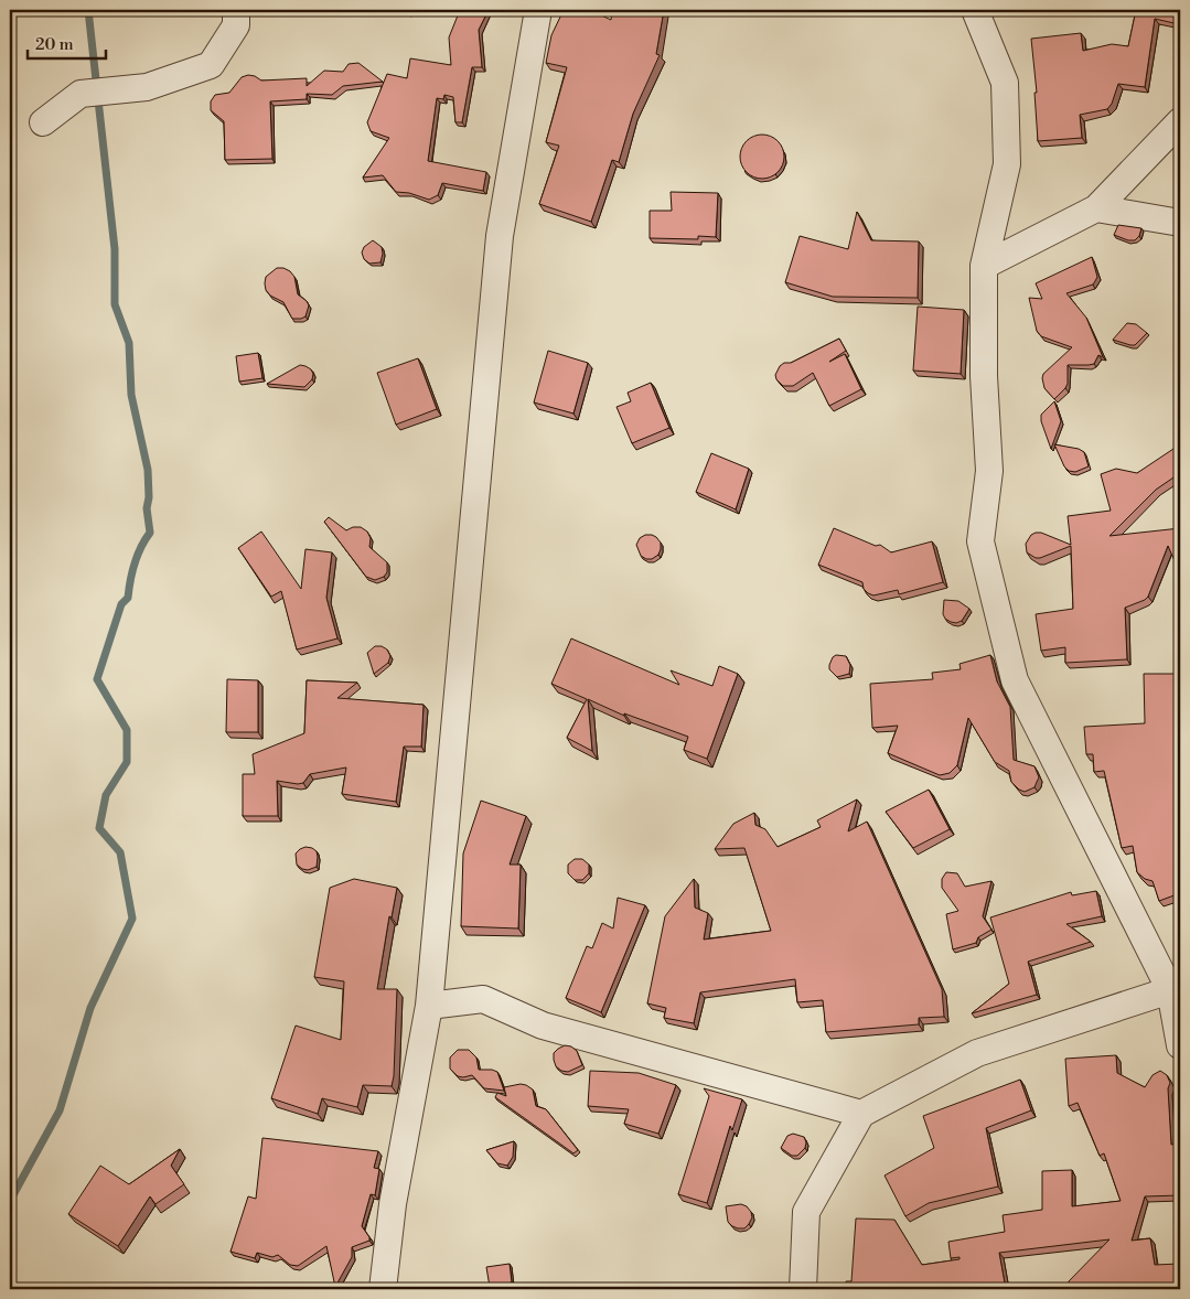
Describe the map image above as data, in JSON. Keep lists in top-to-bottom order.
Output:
{
  "scale_bar": "20 m"
}
